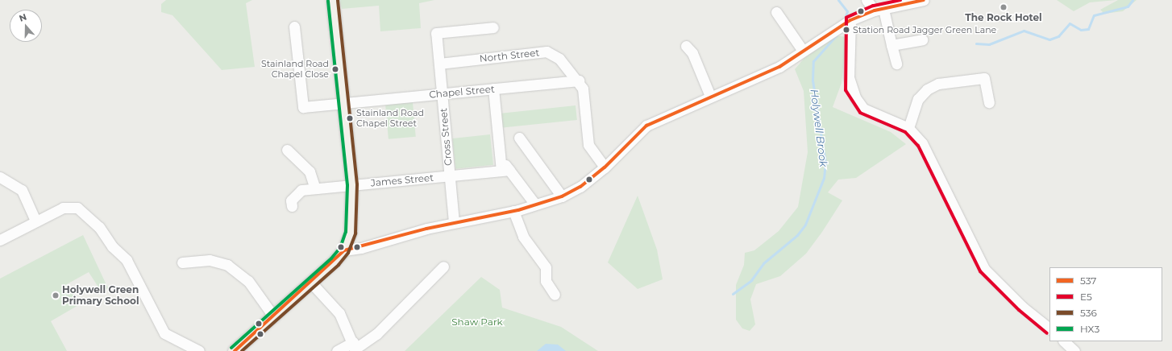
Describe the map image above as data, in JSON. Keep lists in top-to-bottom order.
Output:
{
  "streets": {
    "street": [
      "North Street",
      "Chapel Street",
      "Cross Street",
      "James Street"
    ]
  },
  "crossings": [
    ["North Street", "Chapel Street"],
    ["North Street", "Cross Street"],
    ["Chapel Street", "Cross Street"],
    ["Cross Street", "James Street"]
  ],
  "water": ["Holywell Brook"],
  "parks": ["Shaw Park"],
  "places": [
    "The Rock Hotel",
    "Station Road Jagger Green Lane",
    "Stainland Road Chapel Close",
    "Stainland Road Chapel Street",
    "Holywell Green Primary School"
  ],
  "lines": [
    "transit line 537",
    "transit line E5",
    "transit line 536",
    "transit line HX3"
  ],
  "legend": [
    "537",
    "E5",
    "536",
    "HX3"
  ],
  "north": "top"
}
